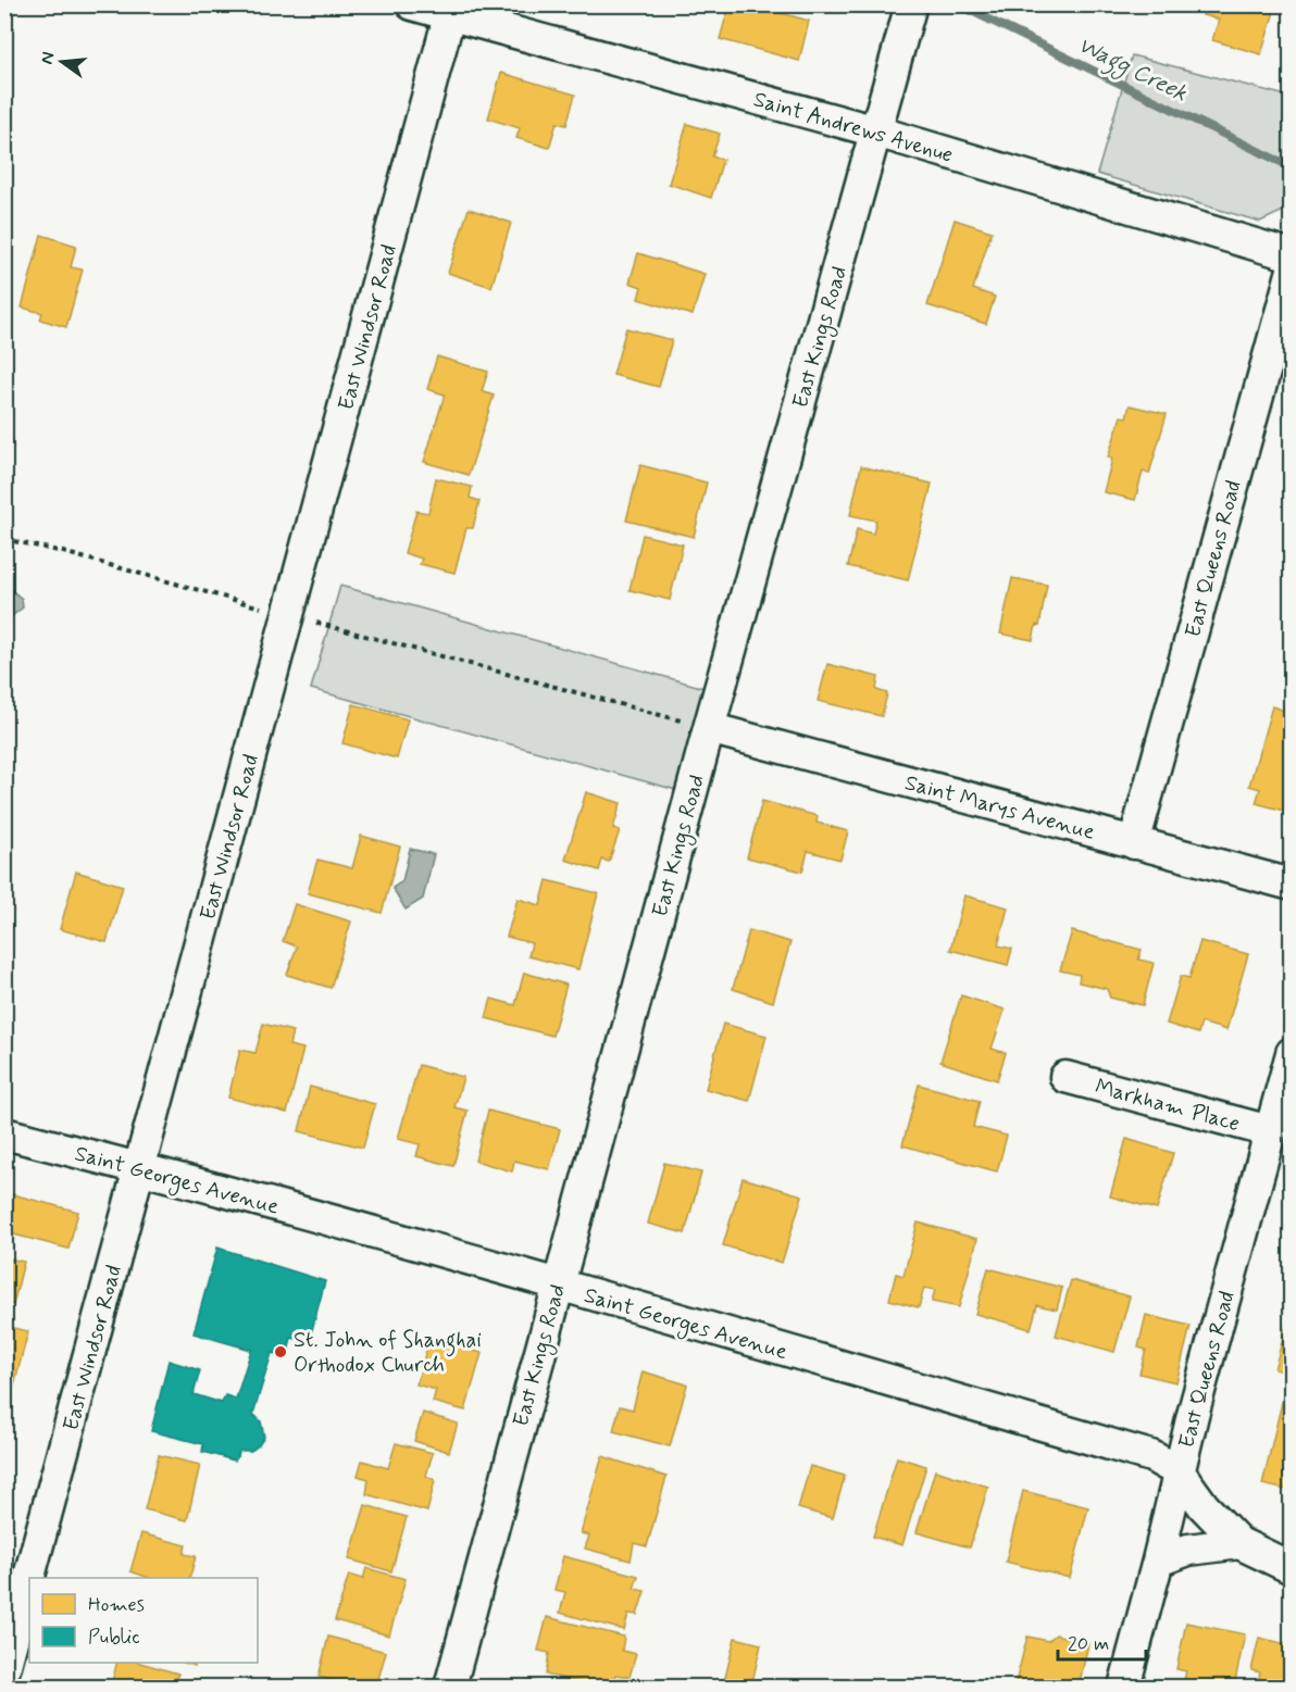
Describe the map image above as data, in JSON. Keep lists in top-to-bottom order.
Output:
{
  "streets": {
    "street": [
      "Saint Andrews Avenue",
      "East Windsor Road",
      "East Kings Road",
      "East Queens Road",
      "Saint Marys Avenue",
      "Markham Place",
      "Saint Georges Avenue"
    ]
  },
  "crossings": [
    ["Saint Andrews Avenue", "East Windsor Road"],
    ["Saint Andrews Avenue", "East Kings Road"],
    ["East Windsor Road", "Saint Georges Avenue"],
    ["East Kings Road", "Saint Marys Avenue"],
    ["East Kings Road", "Saint Georges Avenue"],
    ["East Queens Road", "Saint Marys Avenue"],
    ["East Queens Road", "Markham Place"],
    ["East Queens Road", "Saint Georges Avenue"]
  ],
  "water": ["Wagg Creek"],
  "places": ["St. John of Shanghai Orthodox Church"],
  "legend": ["Homes", "Public"],
  "scale_bar": "20 m",
  "north": "left"
}
